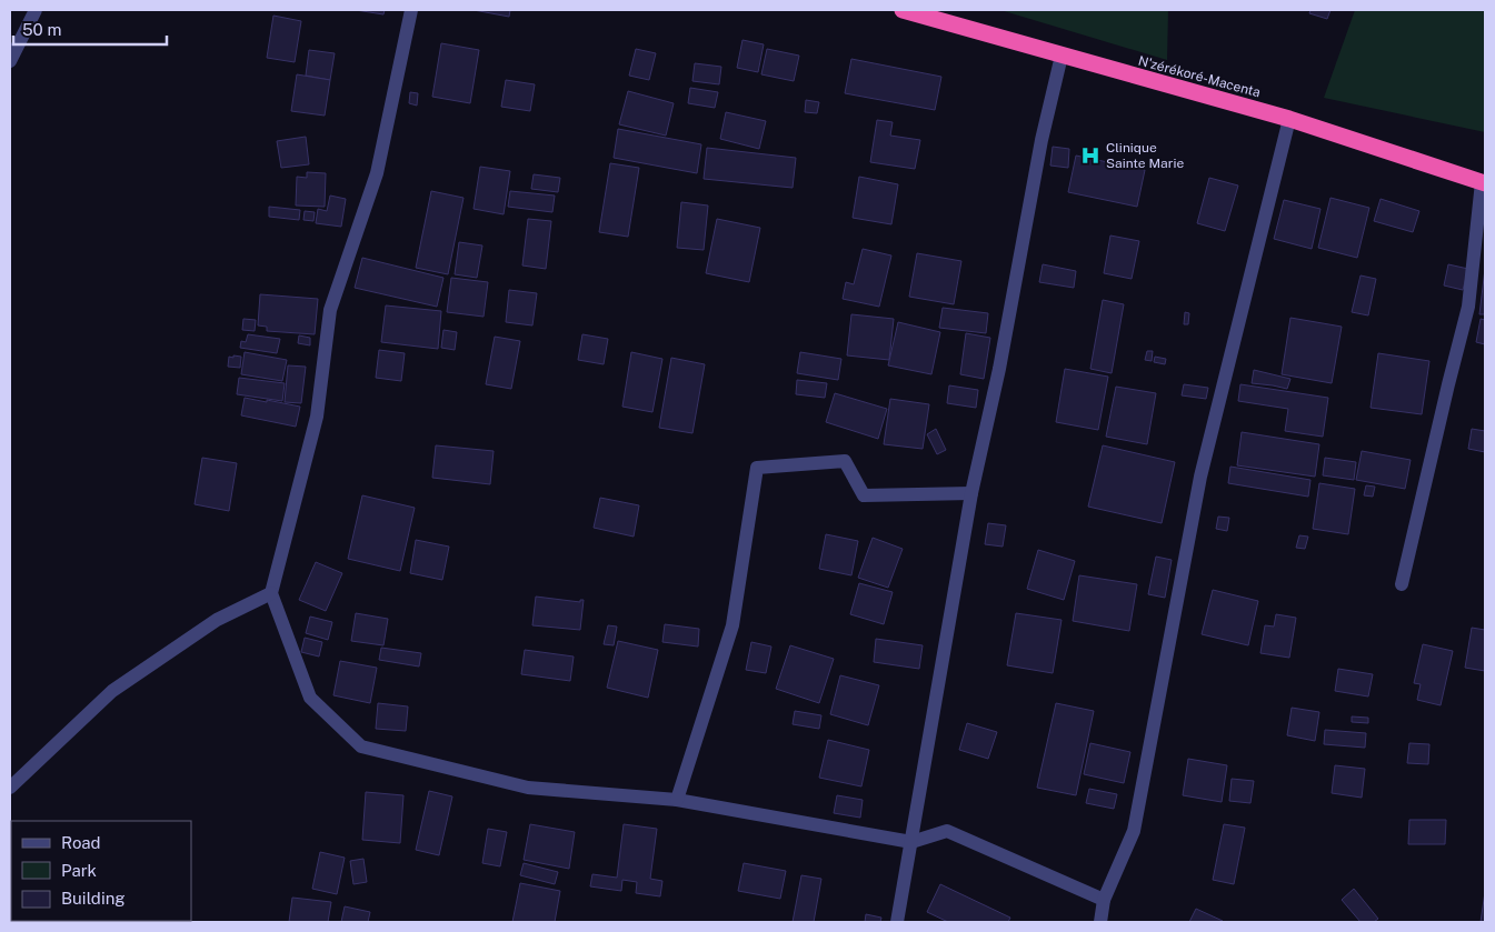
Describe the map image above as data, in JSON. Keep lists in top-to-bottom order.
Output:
{
  "streets": {
    "highway": ["N'zérékoré-Macenta"]
  },
  "places": {
    "hospital": ["Clinique Sainte Marie"]
  },
  "legend": ["Road", "Park", "Building"],
  "scale_bar": "50 m"
}
